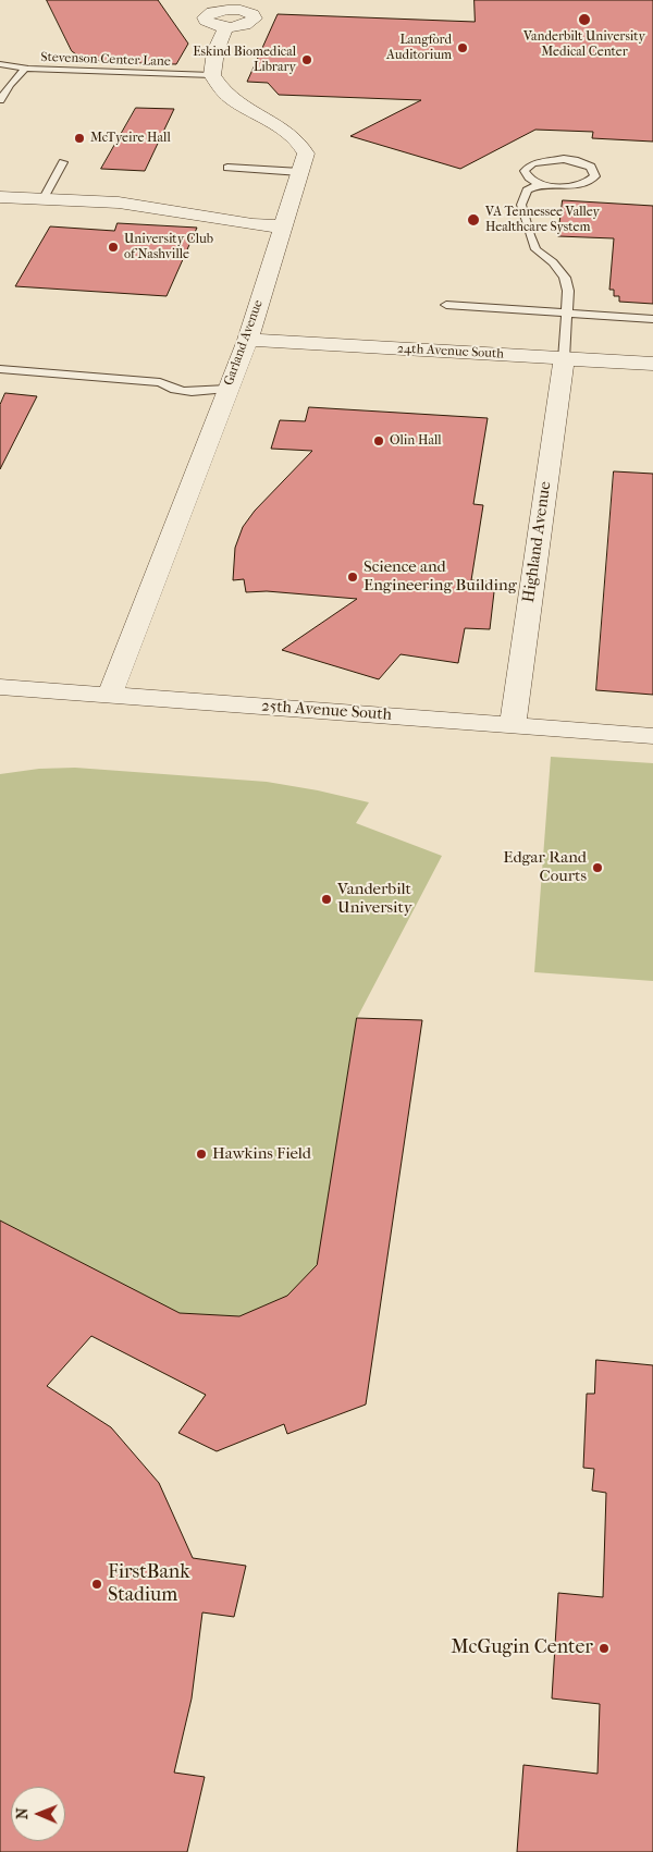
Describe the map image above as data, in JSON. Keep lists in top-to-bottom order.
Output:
{
  "streets": {
    "street": [
      "Garland Avenue",
      "24th Avenue South",
      "Highland Avenue",
      "25th Avenue South"
    ],
    "lane": ["Stevenson Center Lane"]
  },
  "crossings": [
    ["Stevenson Center Lane", "Garland Avenue"],
    ["Garland Avenue", "24th Avenue South"],
    ["Garland Avenue", "25th Avenue South"],
    ["24th Avenue South", "Highland Avenue"],
    ["Highland Avenue", "25th Avenue South"]
  ],
  "places": [
    "Vanderbilt University Medical Center",
    "Langford Auditorium",
    "Eskind Biomedical Library",
    "McTyeire Hall",
    "VA Tennessee Valley Healthcare System",
    "University Club of Nashville",
    "Olin Hall",
    "Science and Engineering Building",
    "Edgar Rand Courts",
    "Vanderbilt University",
    "Hawkins Field",
    "FirstBank Stadium",
    "McGugin Center"
  ],
  "north": "left"
}
